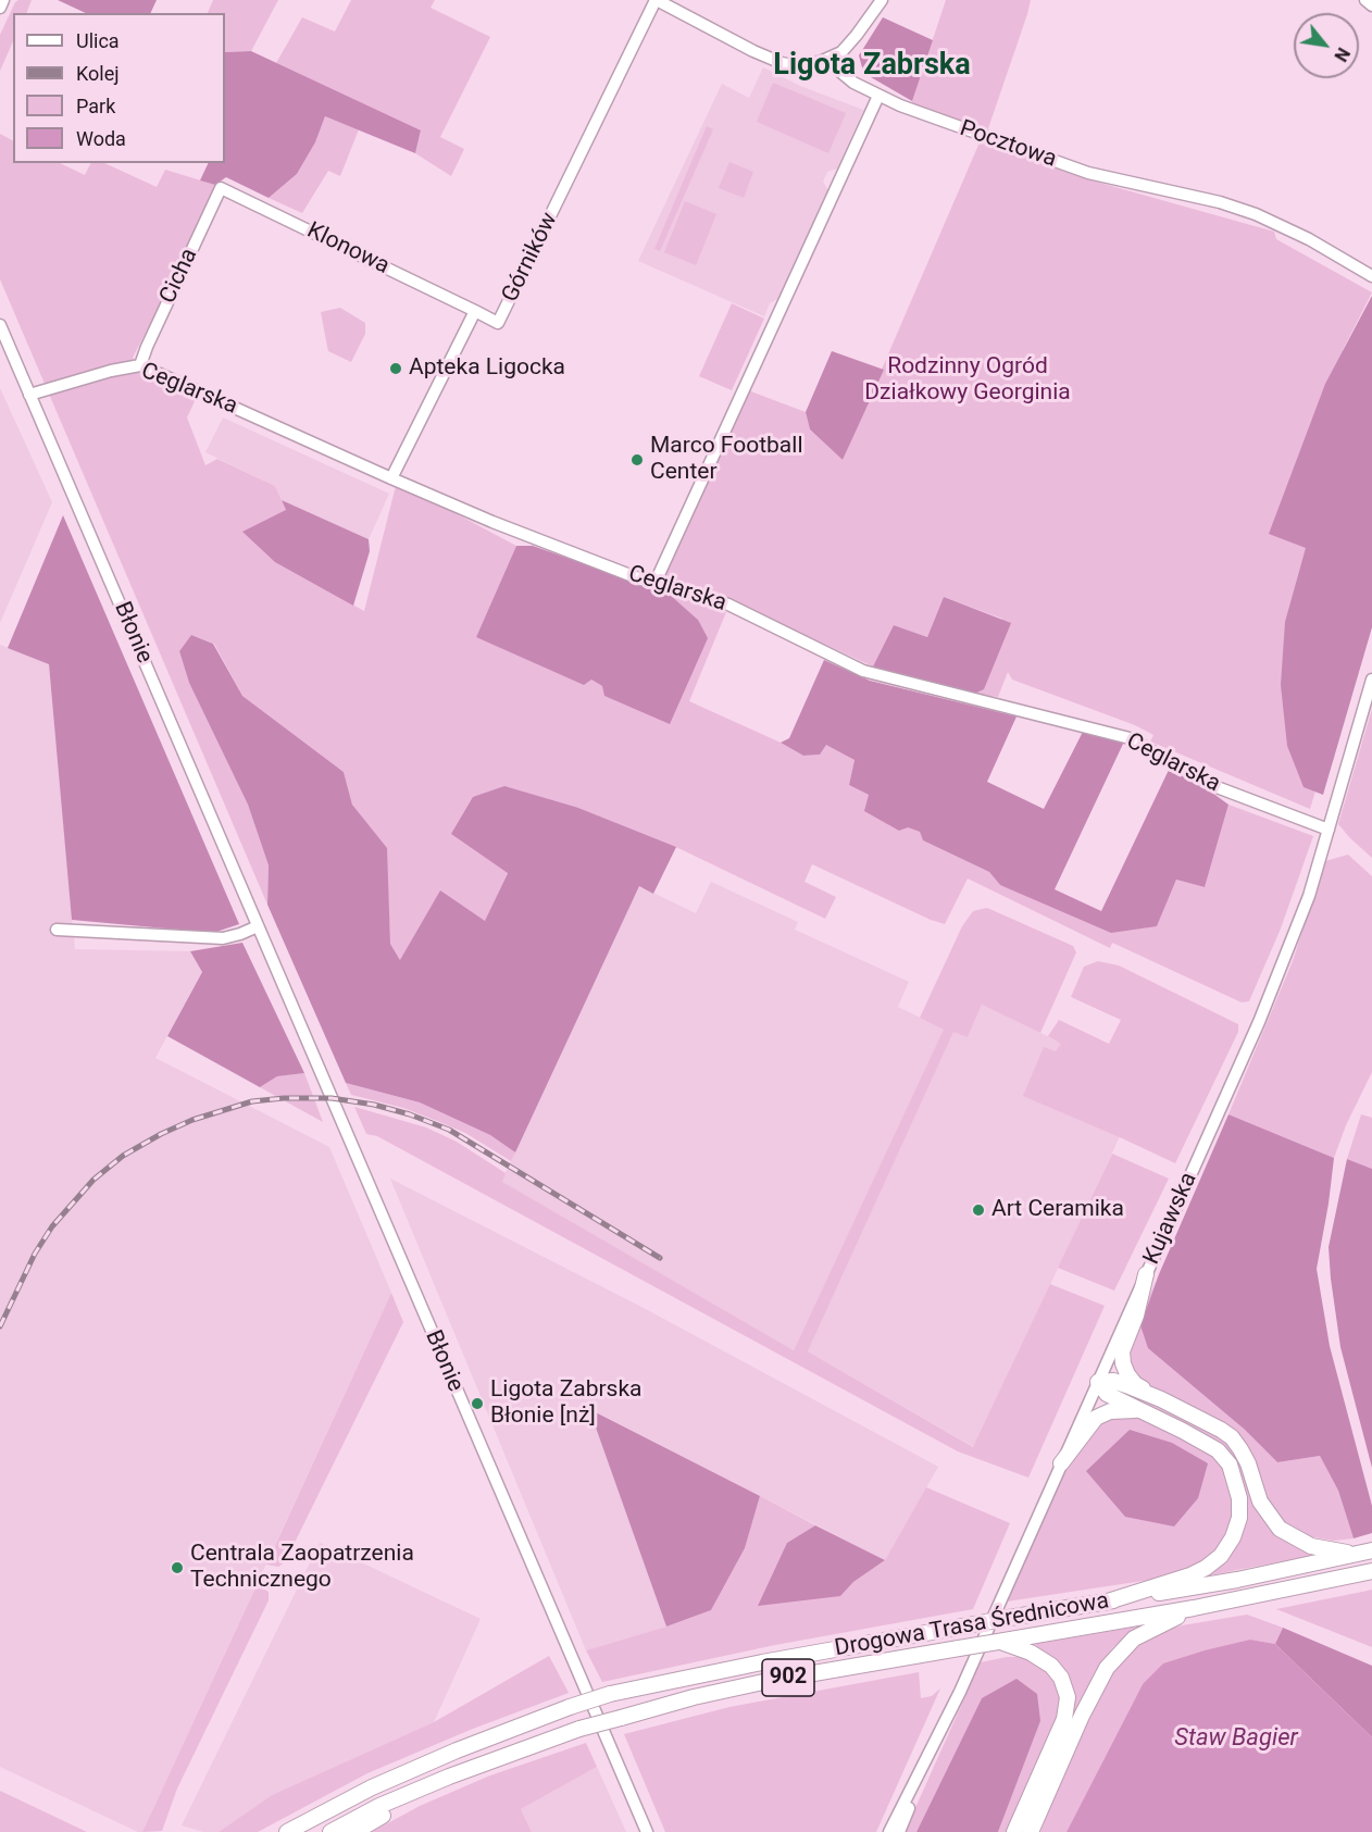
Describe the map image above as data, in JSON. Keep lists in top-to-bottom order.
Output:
{
  "streets": {
    "main road": ["Drogowa Trasa Średnicowa", "902"],
    "street": [
      "Pocztowa",
      "Klonowa",
      "Górników",
      "Cicha",
      "Ceglarska",
      "Błonie",
      "Kujawska"
    ]
  },
  "crossings": [
    ["Klonowa", "Górników"],
    ["Klonowa", "Cicha"],
    ["Górników", "Ceglarska"],
    ["Cicha", "Ceglarska"],
    ["Ceglarska", "Błonie"],
    ["Ceglarska", "Kujawska"]
  ],
  "districts": ["Ligota Zabrska"],
  "water": ["Staw Bagier"],
  "parks": ["Rodzinny Ogród Działkowy Georginia"],
  "places": [
    "Apteka Ligocka",
    "Marco Football Center",
    "Art Ceramika",
    "Ligota Zabrska Błonie [nż]",
    "Centrala Zaopatrzenia Technicznego"
  ],
  "legend": [
    "Ulica",
    "Kolej",
    "Park",
    "Woda"
  ],
  "north": "bottom right"
}
